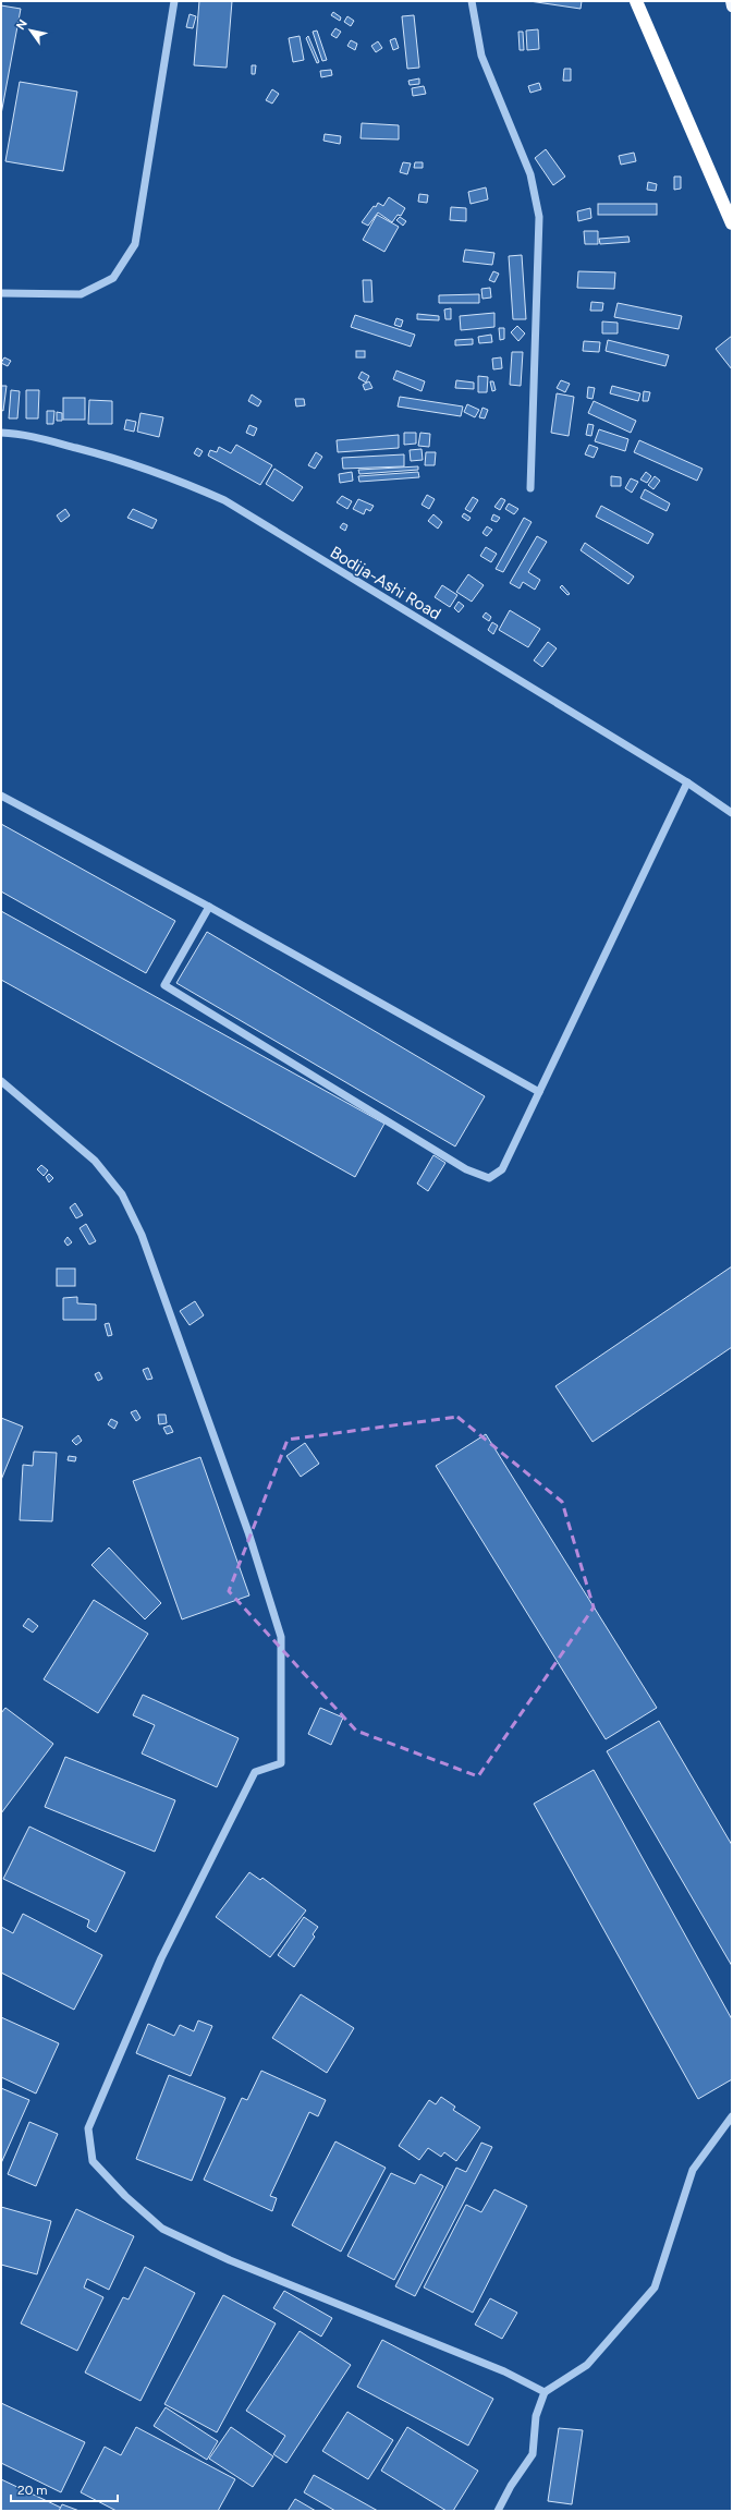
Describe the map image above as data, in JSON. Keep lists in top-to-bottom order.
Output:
{
  "streets": {
    "street": ["Bodija-Ashi Road"]
  },
  "scale_bar": "20 m",
  "north": "top left"
}
